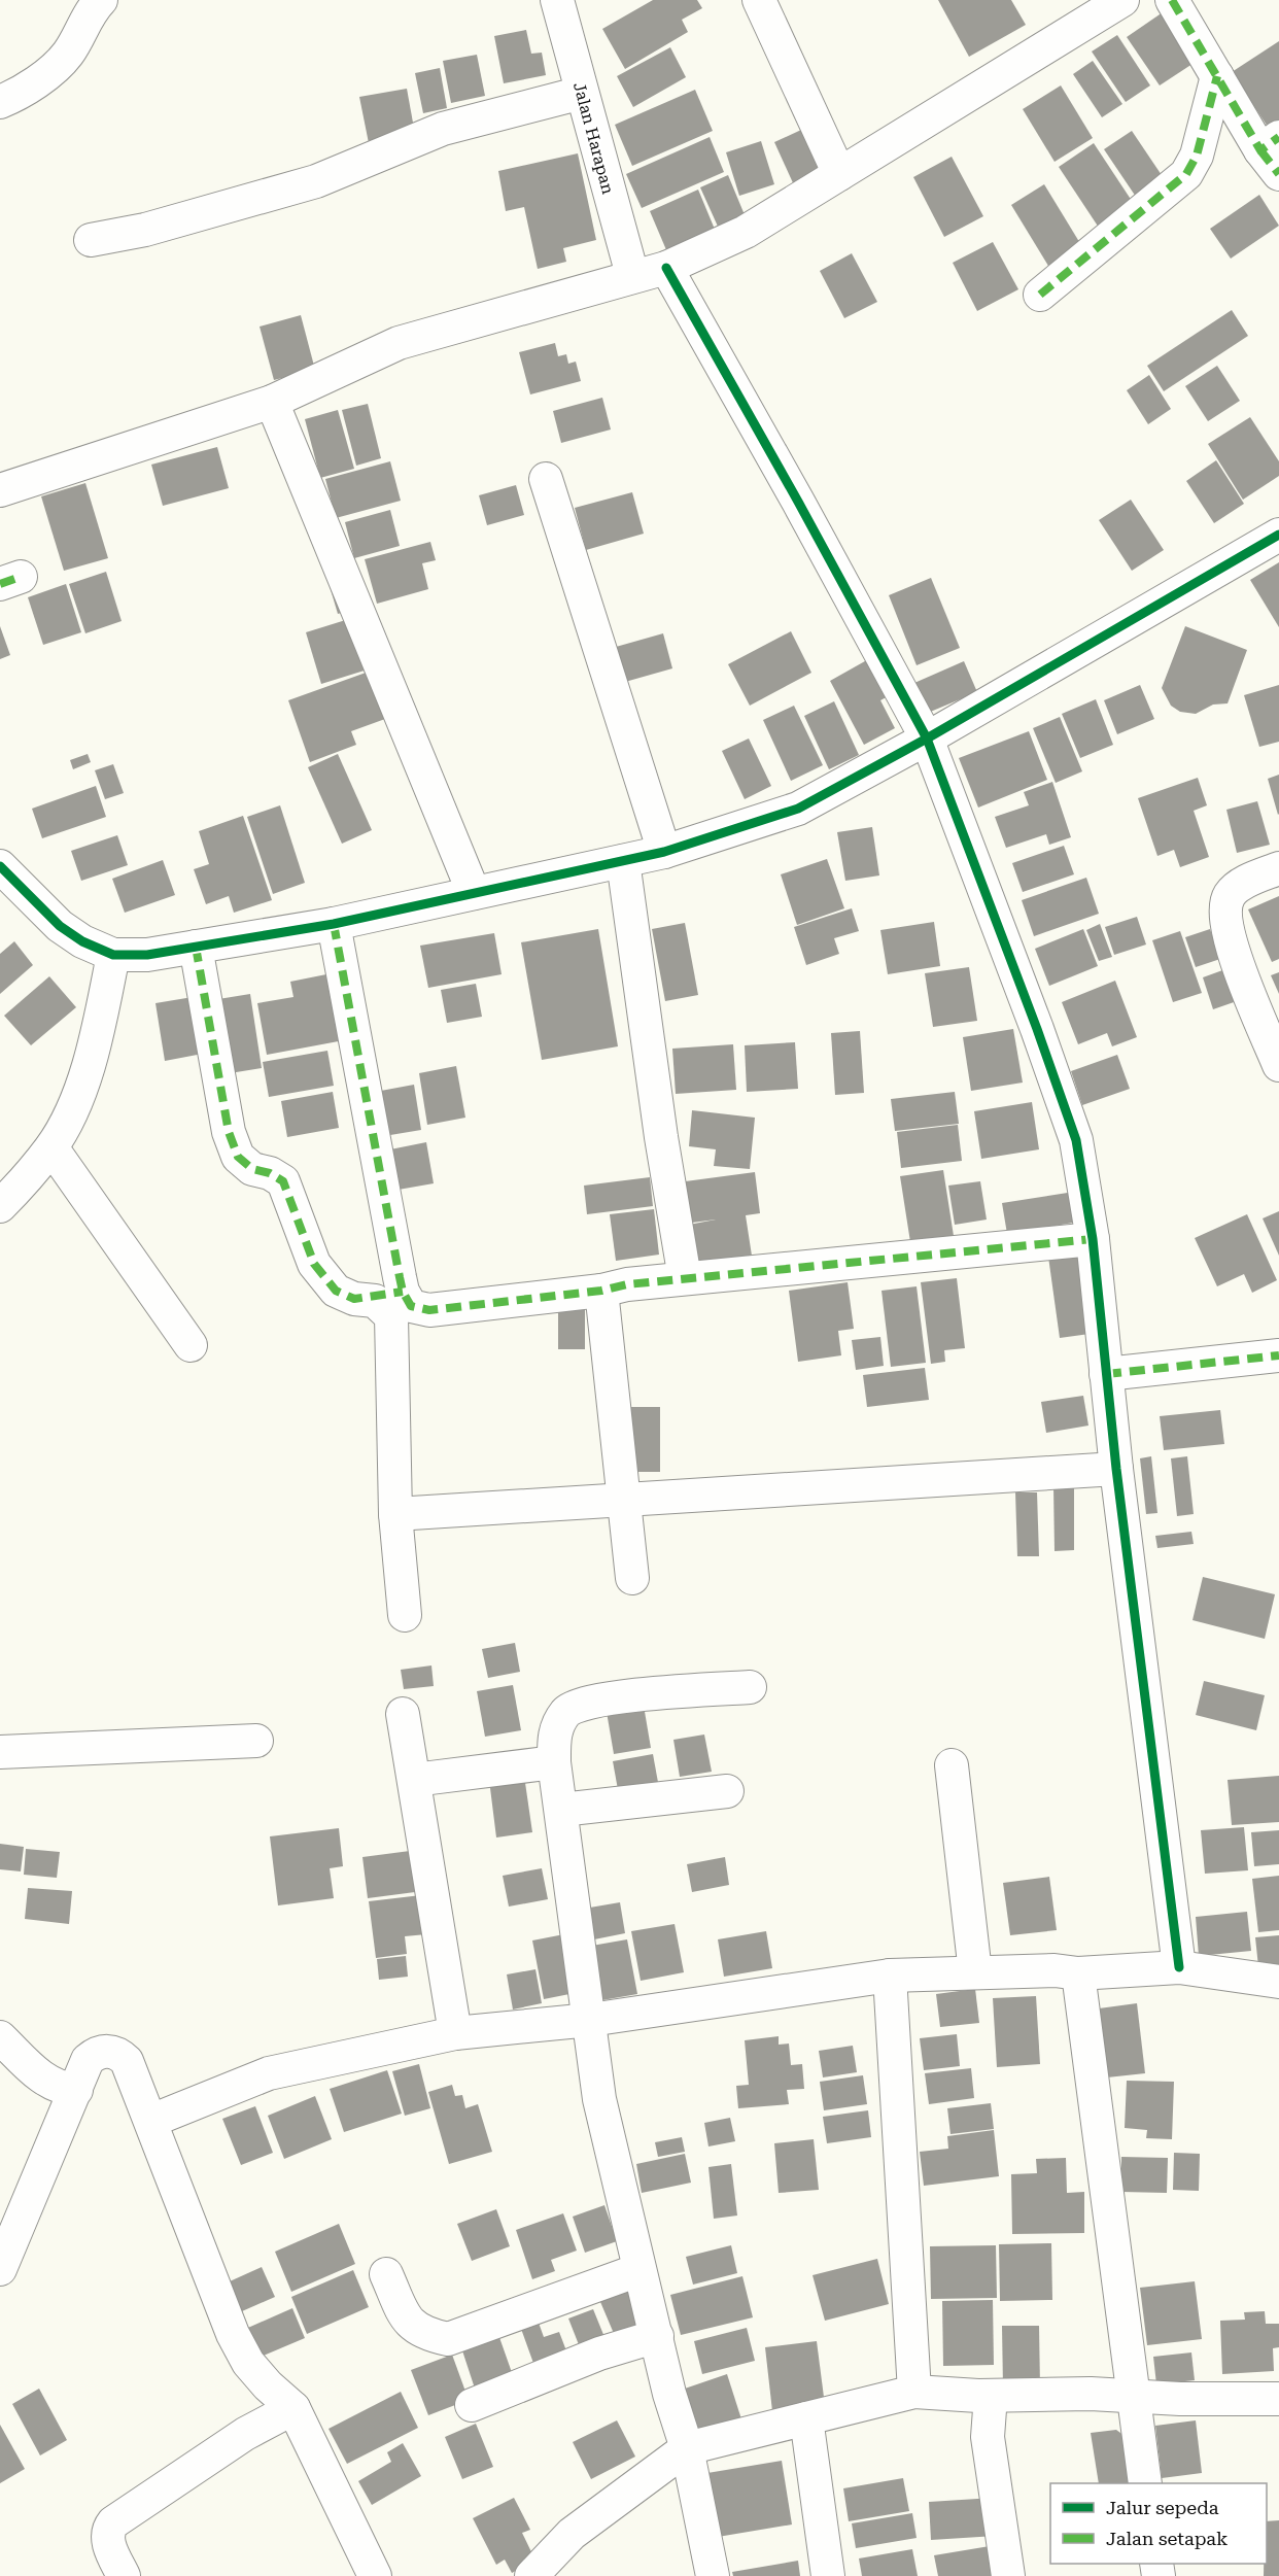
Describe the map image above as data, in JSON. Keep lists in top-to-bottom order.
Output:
{
  "streets": {
    "street": ["Jalan Harapan"]
  },
  "legend": ["Jalur sepeda", "Jalan setapak"]
}
